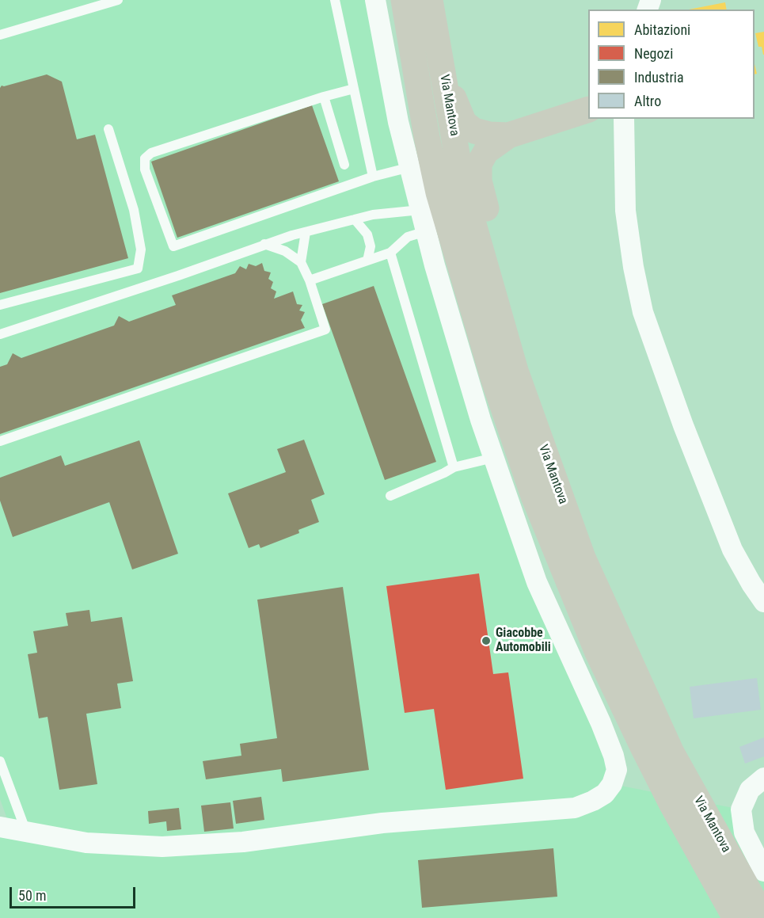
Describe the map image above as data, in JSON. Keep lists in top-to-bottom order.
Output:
{
  "streets": {
    "highway": ["Via Mantova"]
  },
  "places": ["Giacobbe Automobili"],
  "legend": [
    "Abitazioni",
    "Negozi",
    "Industria",
    "Altro"
  ],
  "scale_bar": "50 m"
}
